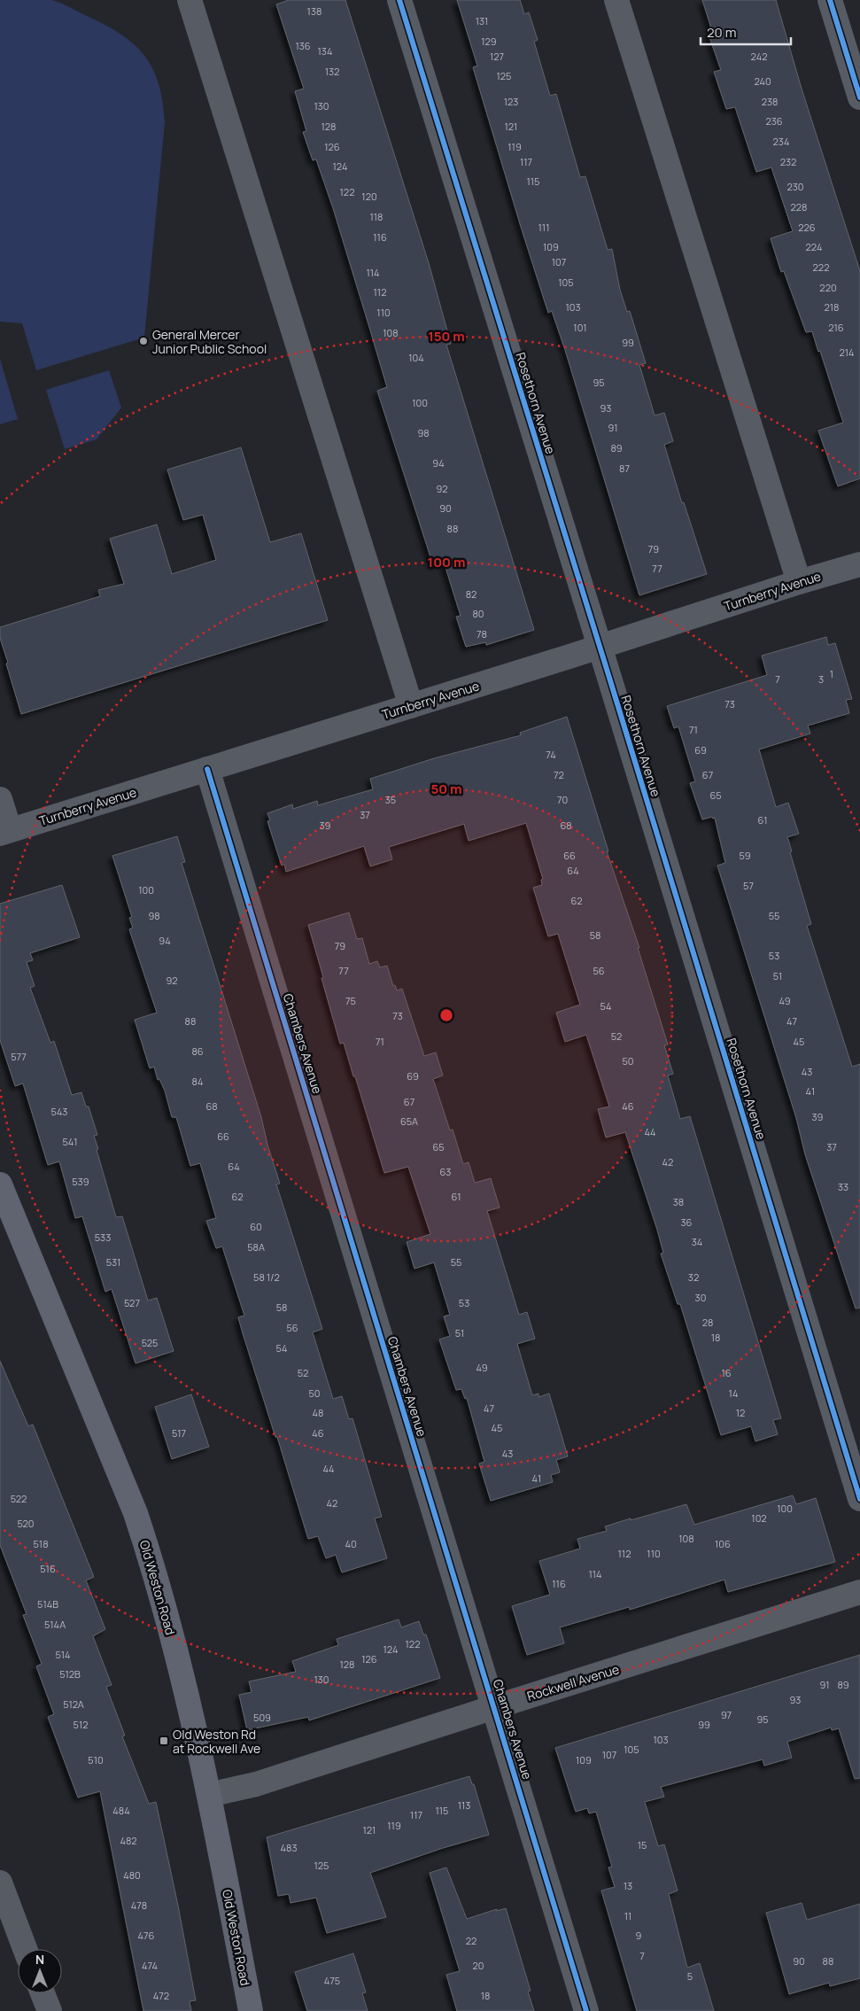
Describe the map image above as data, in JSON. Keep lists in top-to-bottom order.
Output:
{
  "streets": {
    "main road": ["Old Weston Road"],
    "street": [
      "Rosethorn Avenue",
      "Turnberry Avenue",
      "Chambers Avenue",
      "Rockwell Avenue"
    ]
  },
  "crossings": [
    ["Rosethorn Avenue", "Turnberry Avenue"],
    ["Turnberry Avenue", "Chambers Avenue"],
    ["Chambers Avenue", "Rockwell Avenue"],
    ["Old Weston Road", "Rockwell Avenue"]
  ],
  "places": {
    "other": ["General Mercer Junior Public School"],
    "transit": ["Old Weston Rd at Rockwell Ave"]
  },
  "house_numbers": [
    "138",
    "131",
    "129",
    "136",
    "134",
    "127",
    "242",
    "132",
    "125",
    "240",
    "123",
    "238",
    "130",
    "236",
    "128",
    "121",
    "234",
    "126",
    "119",
    "117",
    "232",
    "124",
    "115",
    "230",
    "122",
    "120",
    "228",
    "118",
    "111",
    "226",
    "116",
    "109",
    "224",
    "107",
    "222",
    "114",
    "105",
    "220",
    "112",
    "103",
    "218",
    "110",
    "101",
    "216",
    "108",
    "99",
    "214",
    "104",
    "95",
    "100",
    "93",
    "91",
    "98",
    "89",
    "94",
    "87",
    "92",
    "90",
    "88",
    "79",
    "77",
    "82",
    "80",
    "78",
    "1",
    "7",
    "3",
    "73",
    "71",
    "69",
    "74",
    "72",
    "67",
    "65",
    "35",
    "70",
    "37",
    "61",
    "39",
    "68",
    "66",
    "59",
    "64",
    "57",
    "100",
    "62",
    "98",
    "55",
    "58",
    "94",
    "79",
    "53",
    "77",
    "56",
    "51",
    "92",
    "75",
    "49",
    "54",
    "73",
    "88",
    "47",
    "52",
    "71",
    "45",
    "86",
    "577",
    "50",
    "43",
    "69",
    "84",
    "41",
    "67",
    "68",
    "46",
    "543",
    "39",
    "65A",
    "44",
    "66",
    "541",
    "65",
    "37",
    "42",
    "64",
    "63",
    "539",
    "33",
    "62",
    "61",
    "38",
    "36",
    "60",
    "533",
    "34",
    "58A",
    "531",
    "55",
    "58 1/2",
    "32",
    "30",
    "527",
    "53",
    "58",
    "28",
    "56",
    "51",
    "18",
    "525",
    "54",
    "49",
    "52",
    "16",
    "50",
    "14",
    "47",
    "48",
    "12",
    "45",
    "517",
    "46",
    "43",
    "44",
    "41",
    "522",
    "42",
    "100",
    "102",
    "520",
    "108",
    "518",
    "40",
    "106",
    "112",
    "110",
    "516",
    "114",
    "116",
    "514B",
    "514A",
    "122",
    "124",
    "514",
    "126",
    "128",
    "512B",
    "130",
    "91",
    "89",
    "93",
    "512A",
    "97",
    "509",
    "95",
    "512",
    "99",
    "103",
    "105",
    "107",
    "510",
    "109",
    "113",
    "484",
    "115",
    "117",
    "119",
    "121",
    "482",
    "15",
    "483",
    "125",
    "480",
    "13",
    "478",
    "11",
    "476",
    "9",
    "22",
    "7",
    "90",
    "88",
    "474",
    "20",
    "5",
    "475",
    "472",
    "18"
  ],
  "scale_bar": "20 m",
  "north": "top",
  "rings": ["150 m", "100 m", "50 m"]
}
